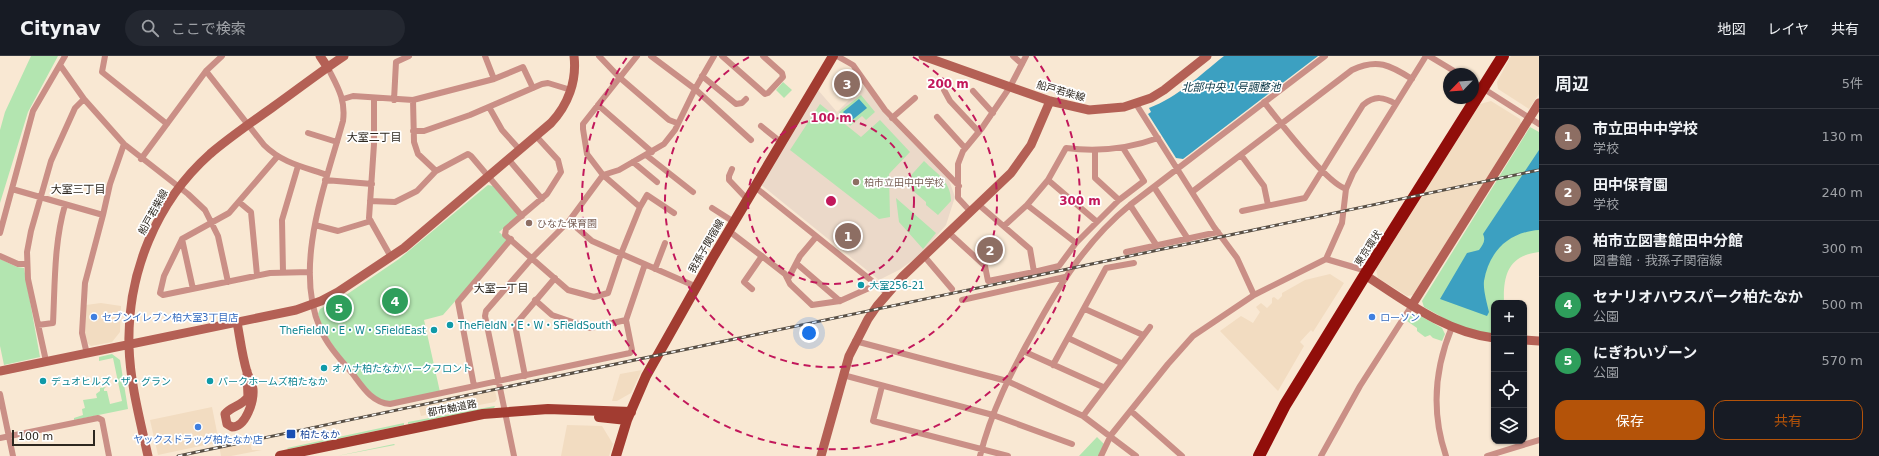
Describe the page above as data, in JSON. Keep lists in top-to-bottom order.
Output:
{
  "streets": {
    "highway": ["東京環状"],
    "main road": ["我孫子関宿線", "都市軸道路"],
    "street": ["船戸若柴線"]
  },
  "crossings": [
    ["我孫子関宿線", "都市軸道路"]
  ],
  "districts": ["大室二丁目", "大室三丁目", "大室一丁目"],
  "water": ["北部中央１号調整池"],
  "places": {
    "other": [
      "柏市立田中中学校",
      "ひなた保育園",
      "大室256-21",
      "セブンイレブン柏大室3丁目店",
      "ローソン",
      "TheFieldN・E・W・SFieldSouth",
      "TheFieldN・E・W・SFieldEast",
      "オハナ柏たなかパークフロント",
      "デュオヒルズ・ザ・グラン",
      "パークホームズ柏たなか",
      "ヤックスドラッグ柏たなか店"
    ],
    "transit": ["柏たなか"]
  },
  "scale_bar": "100 m",
  "north": "bottom left",
  "page": {
    "header": "Citynav",
    "search": "ここで検索",
    "nav": ["地図", "レイヤ", "共有"],
    "heading": ["周辺", "5件"],
    "pins": [
      "3",
      "1",
      "2",
      "4",
      "5"
    ],
    "list": [
      {
        "mark": "1",
        "name": "市立田中中学校",
        "note": "学校",
        "value": "130 m"
      },
      {
        "mark": "2",
        "name": "田中保育園",
        "note": "学校",
        "value": "240 m"
      },
      {
        "mark": "3",
        "name": "柏市立図書館田中分館",
        "note": "図書館 · 我孫子関宿線",
        "value": "300 m"
      },
      {
        "mark": "4",
        "name": "セナリオハウスパーク柏たなか",
        "note": "公園",
        "value": "500 m"
      },
      {
        "mark": "5",
        "name": "にぎわいゾーン",
        "note": "公園",
        "value": "570 m"
      }
    ],
    "map_buttons": ["+", "−"],
    "buttons": ["保存", "共有"],
    "scale": "100 m"
  },
  "rings": ["200 m", "100 m", "300 m"]
}
